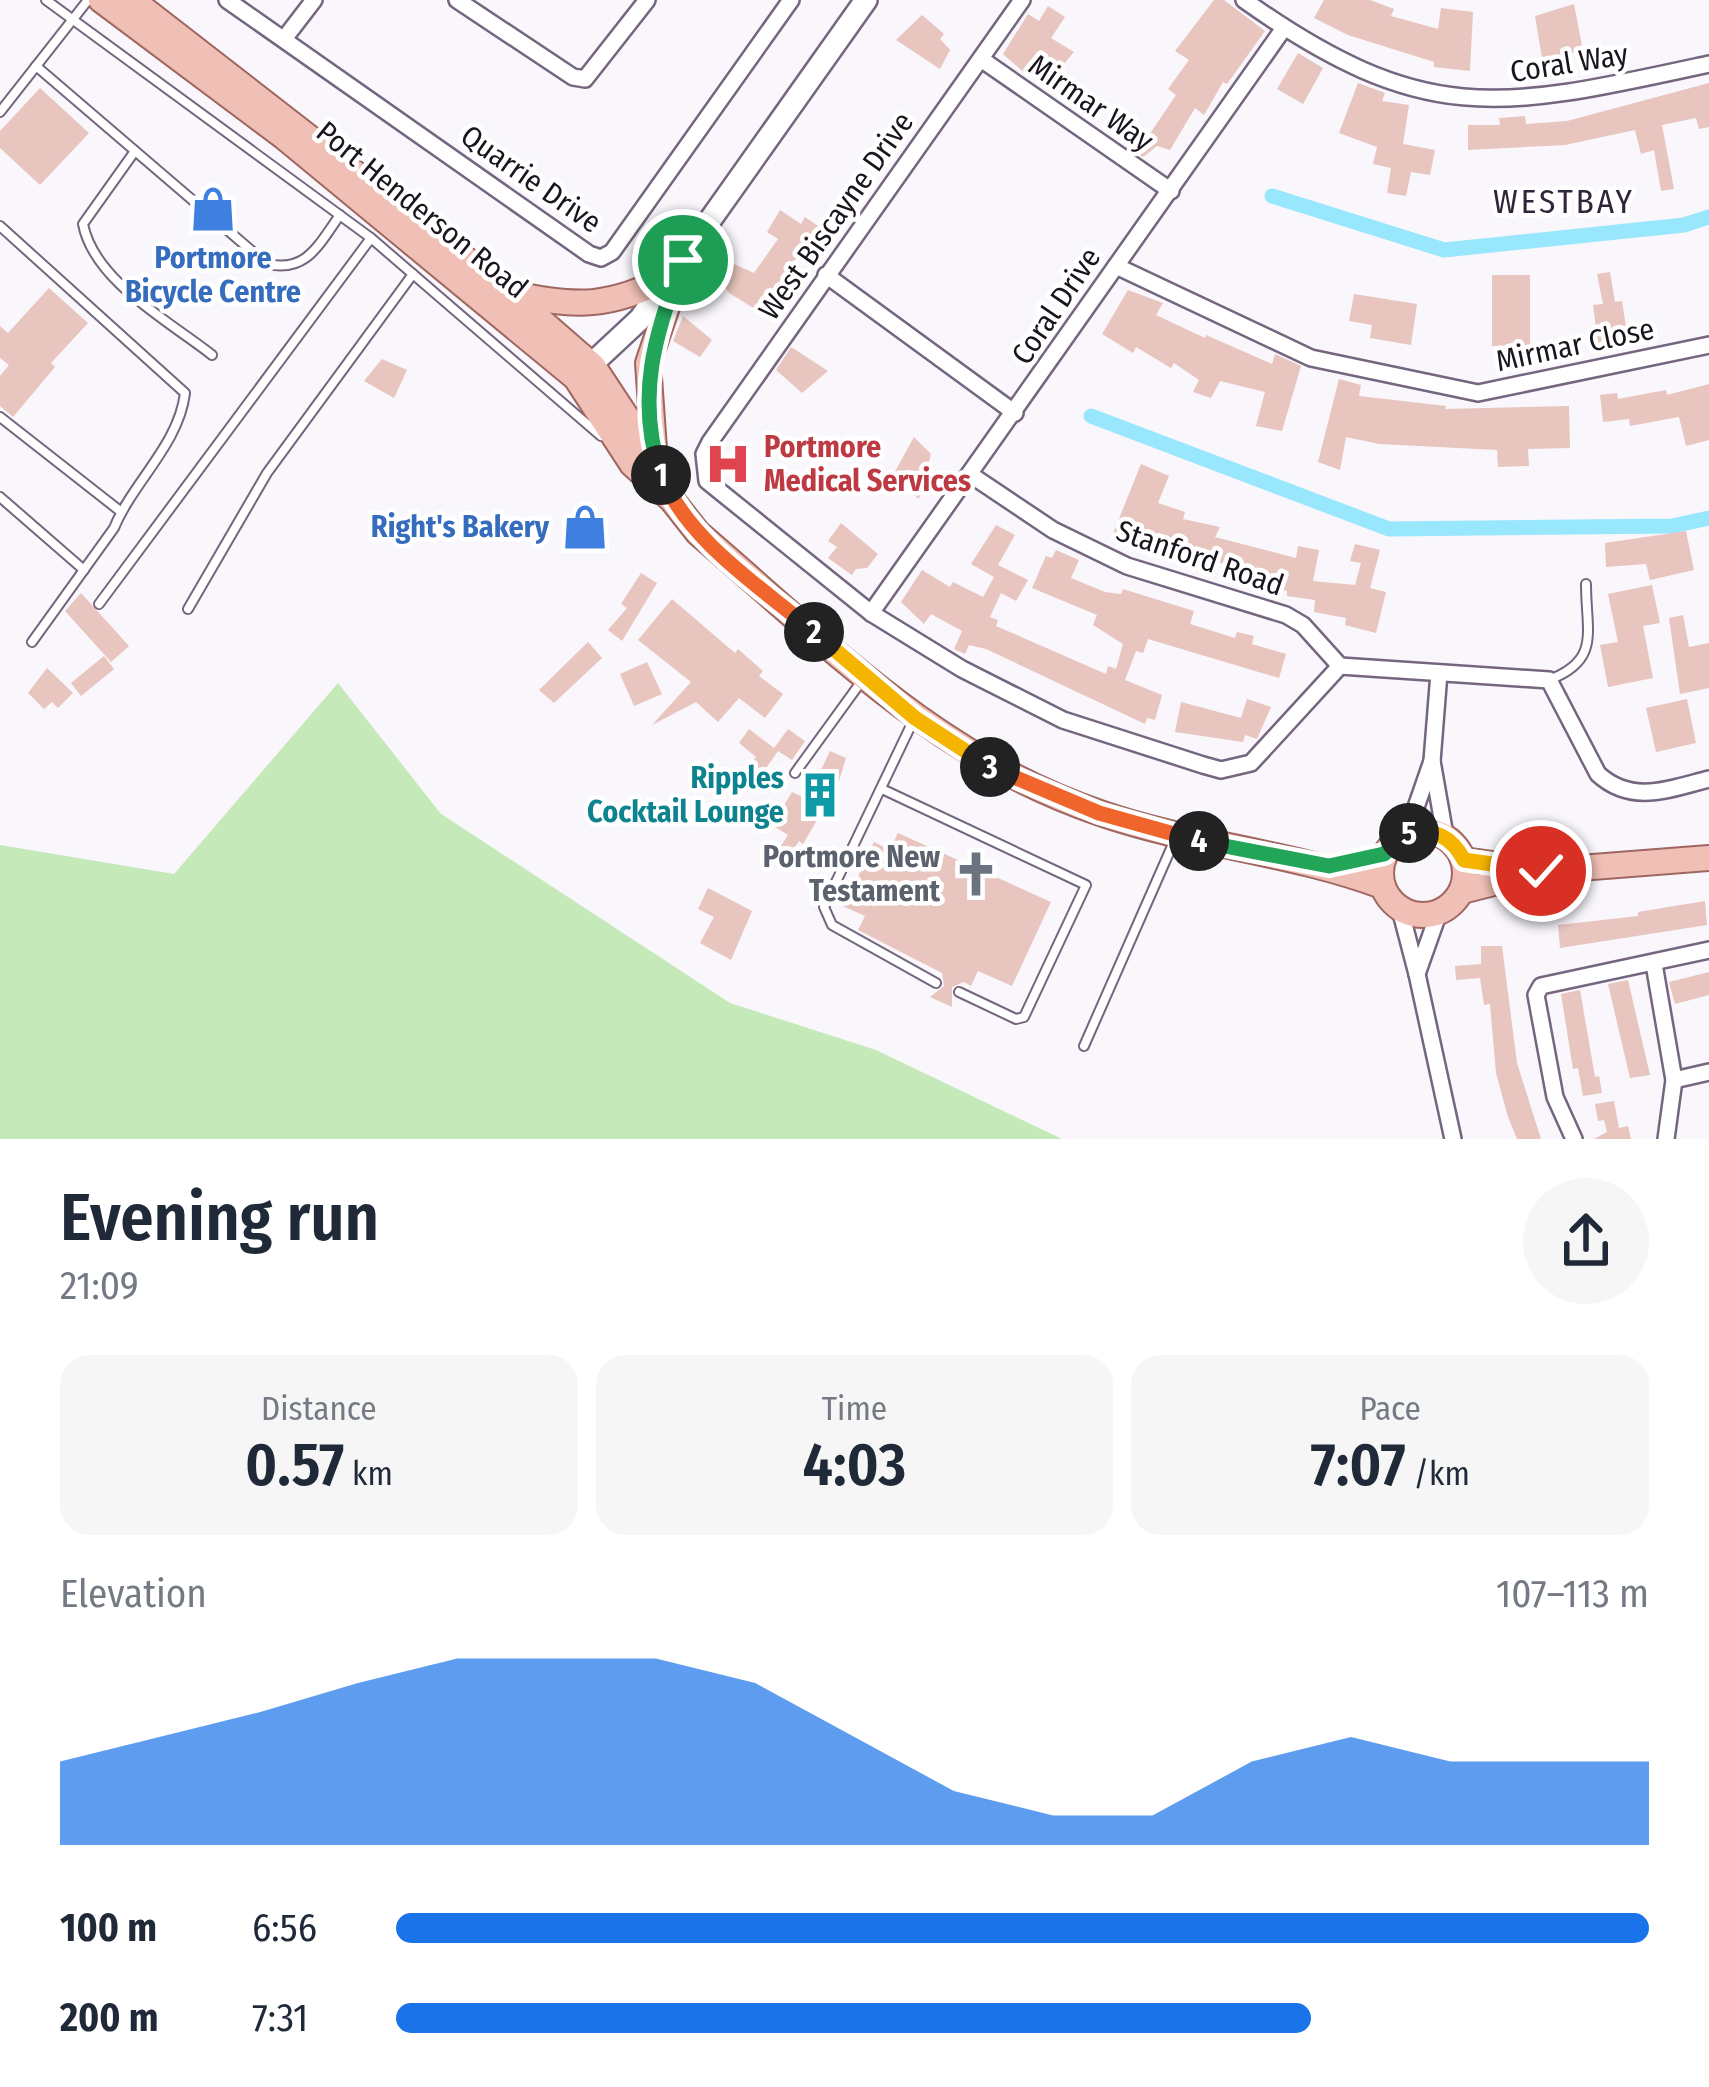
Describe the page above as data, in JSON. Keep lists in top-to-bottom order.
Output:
{
  "streets": {
    "main road": ["Port Henderson Road"],
    "street": [
      "Coral Way",
      "Mirmar Way",
      "Quarrie Drive",
      "West Biscayne Drive",
      "Coral Drive",
      "Mirmar Close",
      "Stanford Road"
    ]
  },
  "crossings": [
    ["Coral Way", "Coral Drive"],
    ["Mirmar Way", "West Biscayne Drive"],
    ["Mirmar Way", "Coral Drive"],
    ["West Biscayne Drive", "Coral Drive"],
    ["Coral Drive", "Mirmar Close"],
    ["Coral Drive", "Stanford Road"]
  ],
  "districts": ["WESTBAY"],
  "places": {
    "shop": ["Portmore Bicycle Centre", "Right's Bakery"],
    "hospital": ["Portmore Medical Services"],
    "building": ["Ripples Cocktail Lounge"],
    "church": ["Portmore New Testament"]
  },
  "page": {
    "pins": [
      "1",
      "2",
      "3",
      "5",
      "4"
    ],
    "heading": ["Evening run", "21:09"],
    "stats": [
      ["Distance", "0.57 km"],
      ["Time", "4:03"],
      ["Pace", "7:07 /km"]
    ],
    "chart": ["Elevation", "107–113 m"],
    "list": [
      {
        "name": "100 m",
        "note": "6:56"
      },
      {
        "name": "200 m",
        "note": "7:31"
      }
    ]
  }
}
